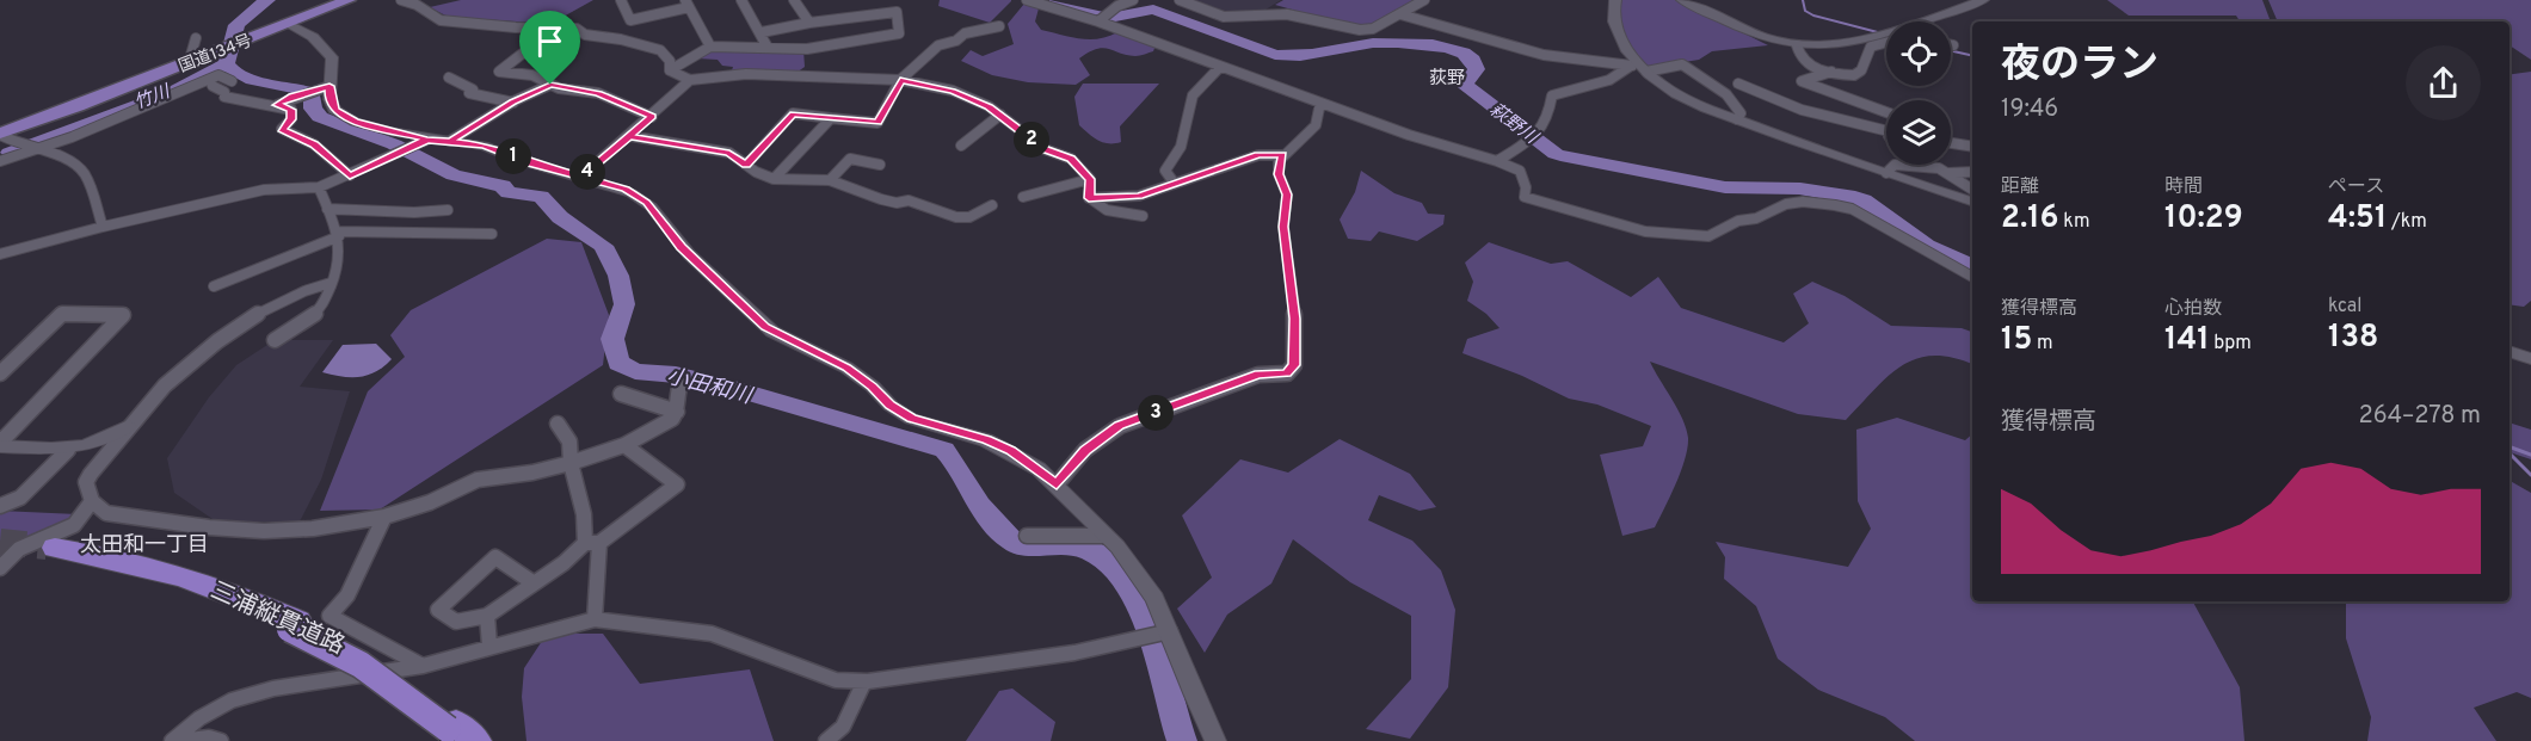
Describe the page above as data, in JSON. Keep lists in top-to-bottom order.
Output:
{
  "streets": {
    "highway": ["国道134号", "三浦縦貫道路"]
  },
  "districts": ["荻野", "太田和一丁目"],
  "water": ["竹川", "萩野川", "小田和川"],
  "page": {
    "heading": ["夜のラン", "19:46"],
    "pins": [
      "2",
      "1",
      "4",
      "3"
    ],
    "stats": [
      ["距離", "2.16 km"],
      ["時間", "10:29"],
      ["ペース", "4:51 /km"],
      ["獲得標高", "15 m"],
      ["心拍数", "141 bpm"],
      ["kcal", "138"]
    ],
    "chart": ["獲得標高", "264–278 m"]
  }
}
